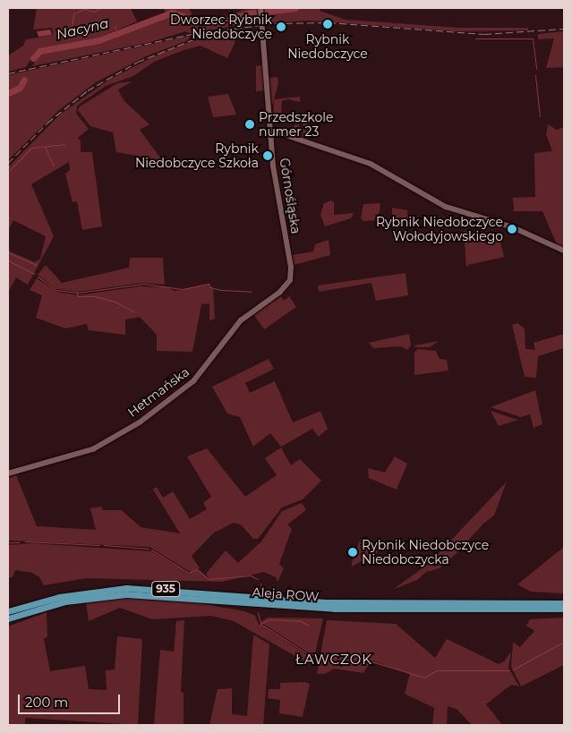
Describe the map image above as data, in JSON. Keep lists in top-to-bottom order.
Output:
{
  "streets": {
    "main road": ["935", "Aleja ROW"],
    "street": ["Górnośląska", "Hetmańska"]
  },
  "crossings": [
    ["Górnośląska", "Hetmańska"]
  ],
  "districts": ["ŁAWCZOK"],
  "water": ["Nacyna"],
  "places": [
    "Rybnik Niedobczyce",
    "Dworzec Rybnik Niedobczyce",
    "Przedszkole numer 23",
    "Rybnik Niedobczyce Szkoła",
    "Rybnik Niedobczyce Wołodyjowskiego",
    "Rybnik Niedobczyce Niedobczycka"
  ],
  "scale_bar": "200 m"
}
